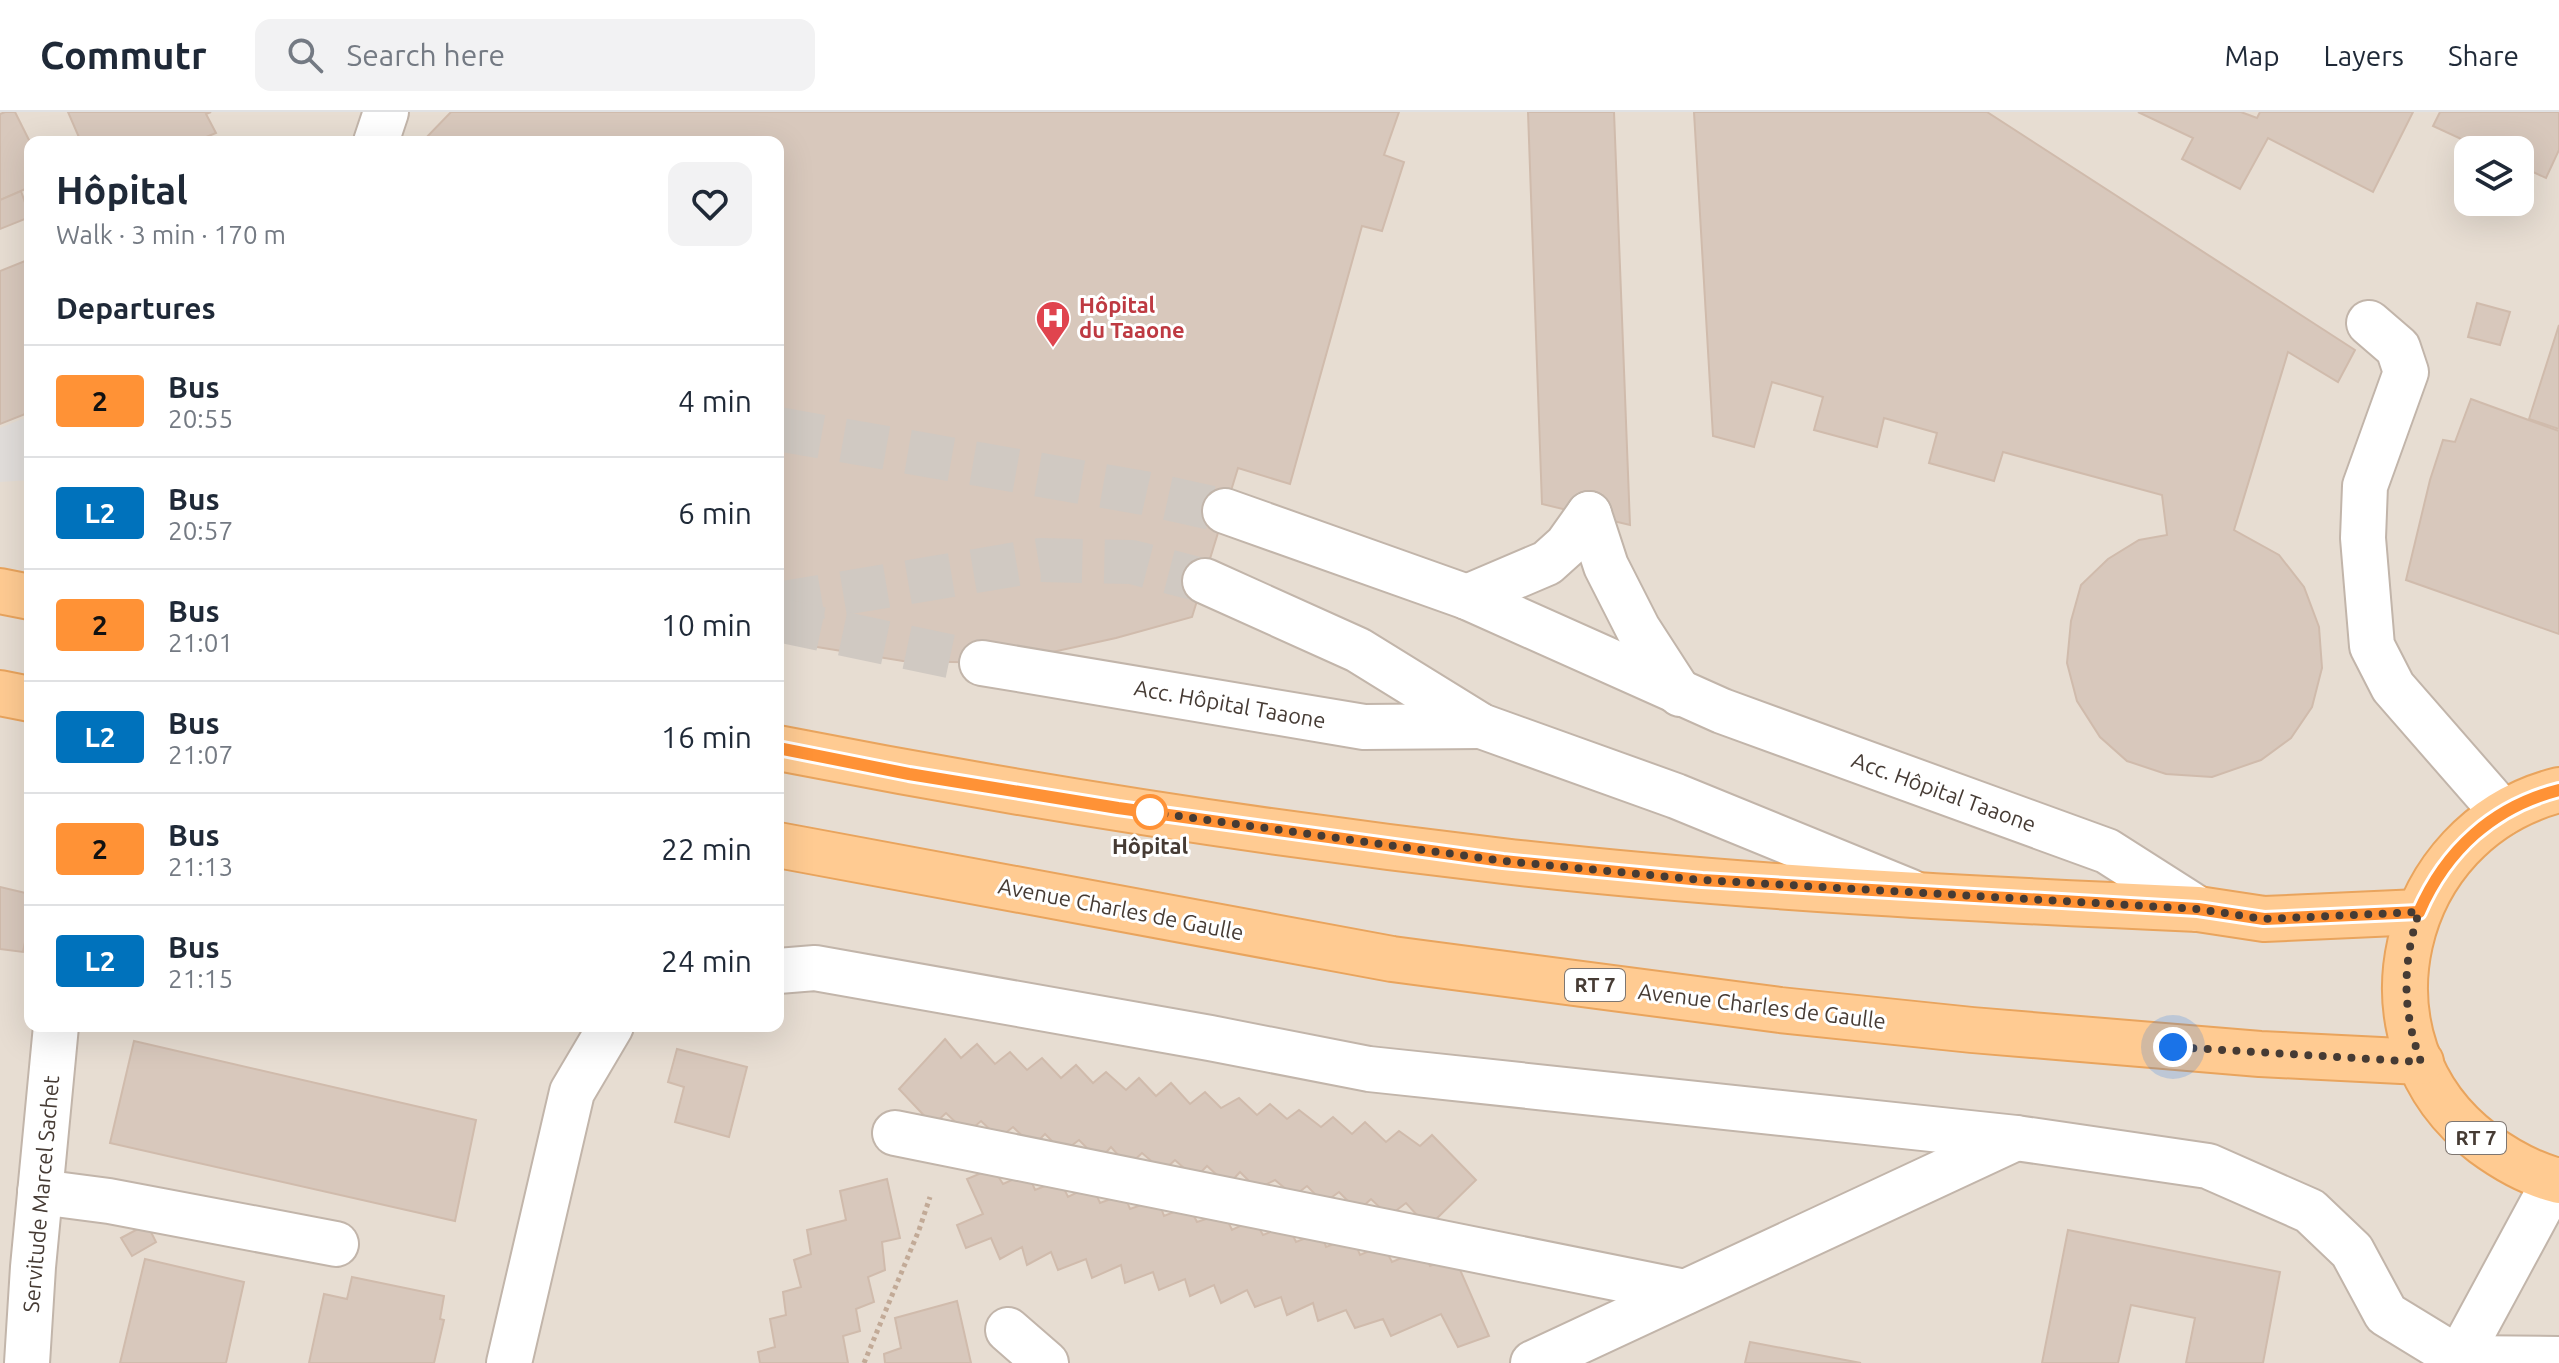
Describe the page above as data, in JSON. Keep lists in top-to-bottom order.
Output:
{
  "streets": {
    "main road": ["Avenue Charles de Gaulle", "RT 7"],
    "street": ["Acc. Hôpital Taaone", "Servitude Marcel Sachet"]
  },
  "crossings": [
    ["Avenue Charles de Gaulle", "RT 7"]
  ],
  "places": {
    "hospital": ["Hôpital du Taaone"],
    "other": ["Hôpital"]
  },
  "lines": ["bus line 2"],
  "page": {
    "header": "Commutr",
    "search": "Search here",
    "nav": ["Map", "Layers", "Share"],
    "heading": [
      ["Hôpital", "Walk · 3 min · 170 m"],
      "Departures"
    ],
    "list": [
      {
        "mark": "2",
        "name": "Bus",
        "note": "20:55",
        "value": "4 min"
      },
      {
        "mark": "L2",
        "name": "Bus",
        "note": "20:57",
        "value": "6 min"
      },
      {
        "mark": "2",
        "name": "Bus",
        "note": "21:01",
        "value": "10 min"
      },
      {
        "mark": "L2",
        "name": "Bus",
        "note": "21:07",
        "value": "16 min"
      },
      {
        "mark": "2",
        "name": "Bus",
        "note": "21:13",
        "value": "22 min"
      },
      {
        "mark": "L2",
        "name": "Bus",
        "note": "21:15",
        "value": "24 min"
      }
    ]
  }
}
